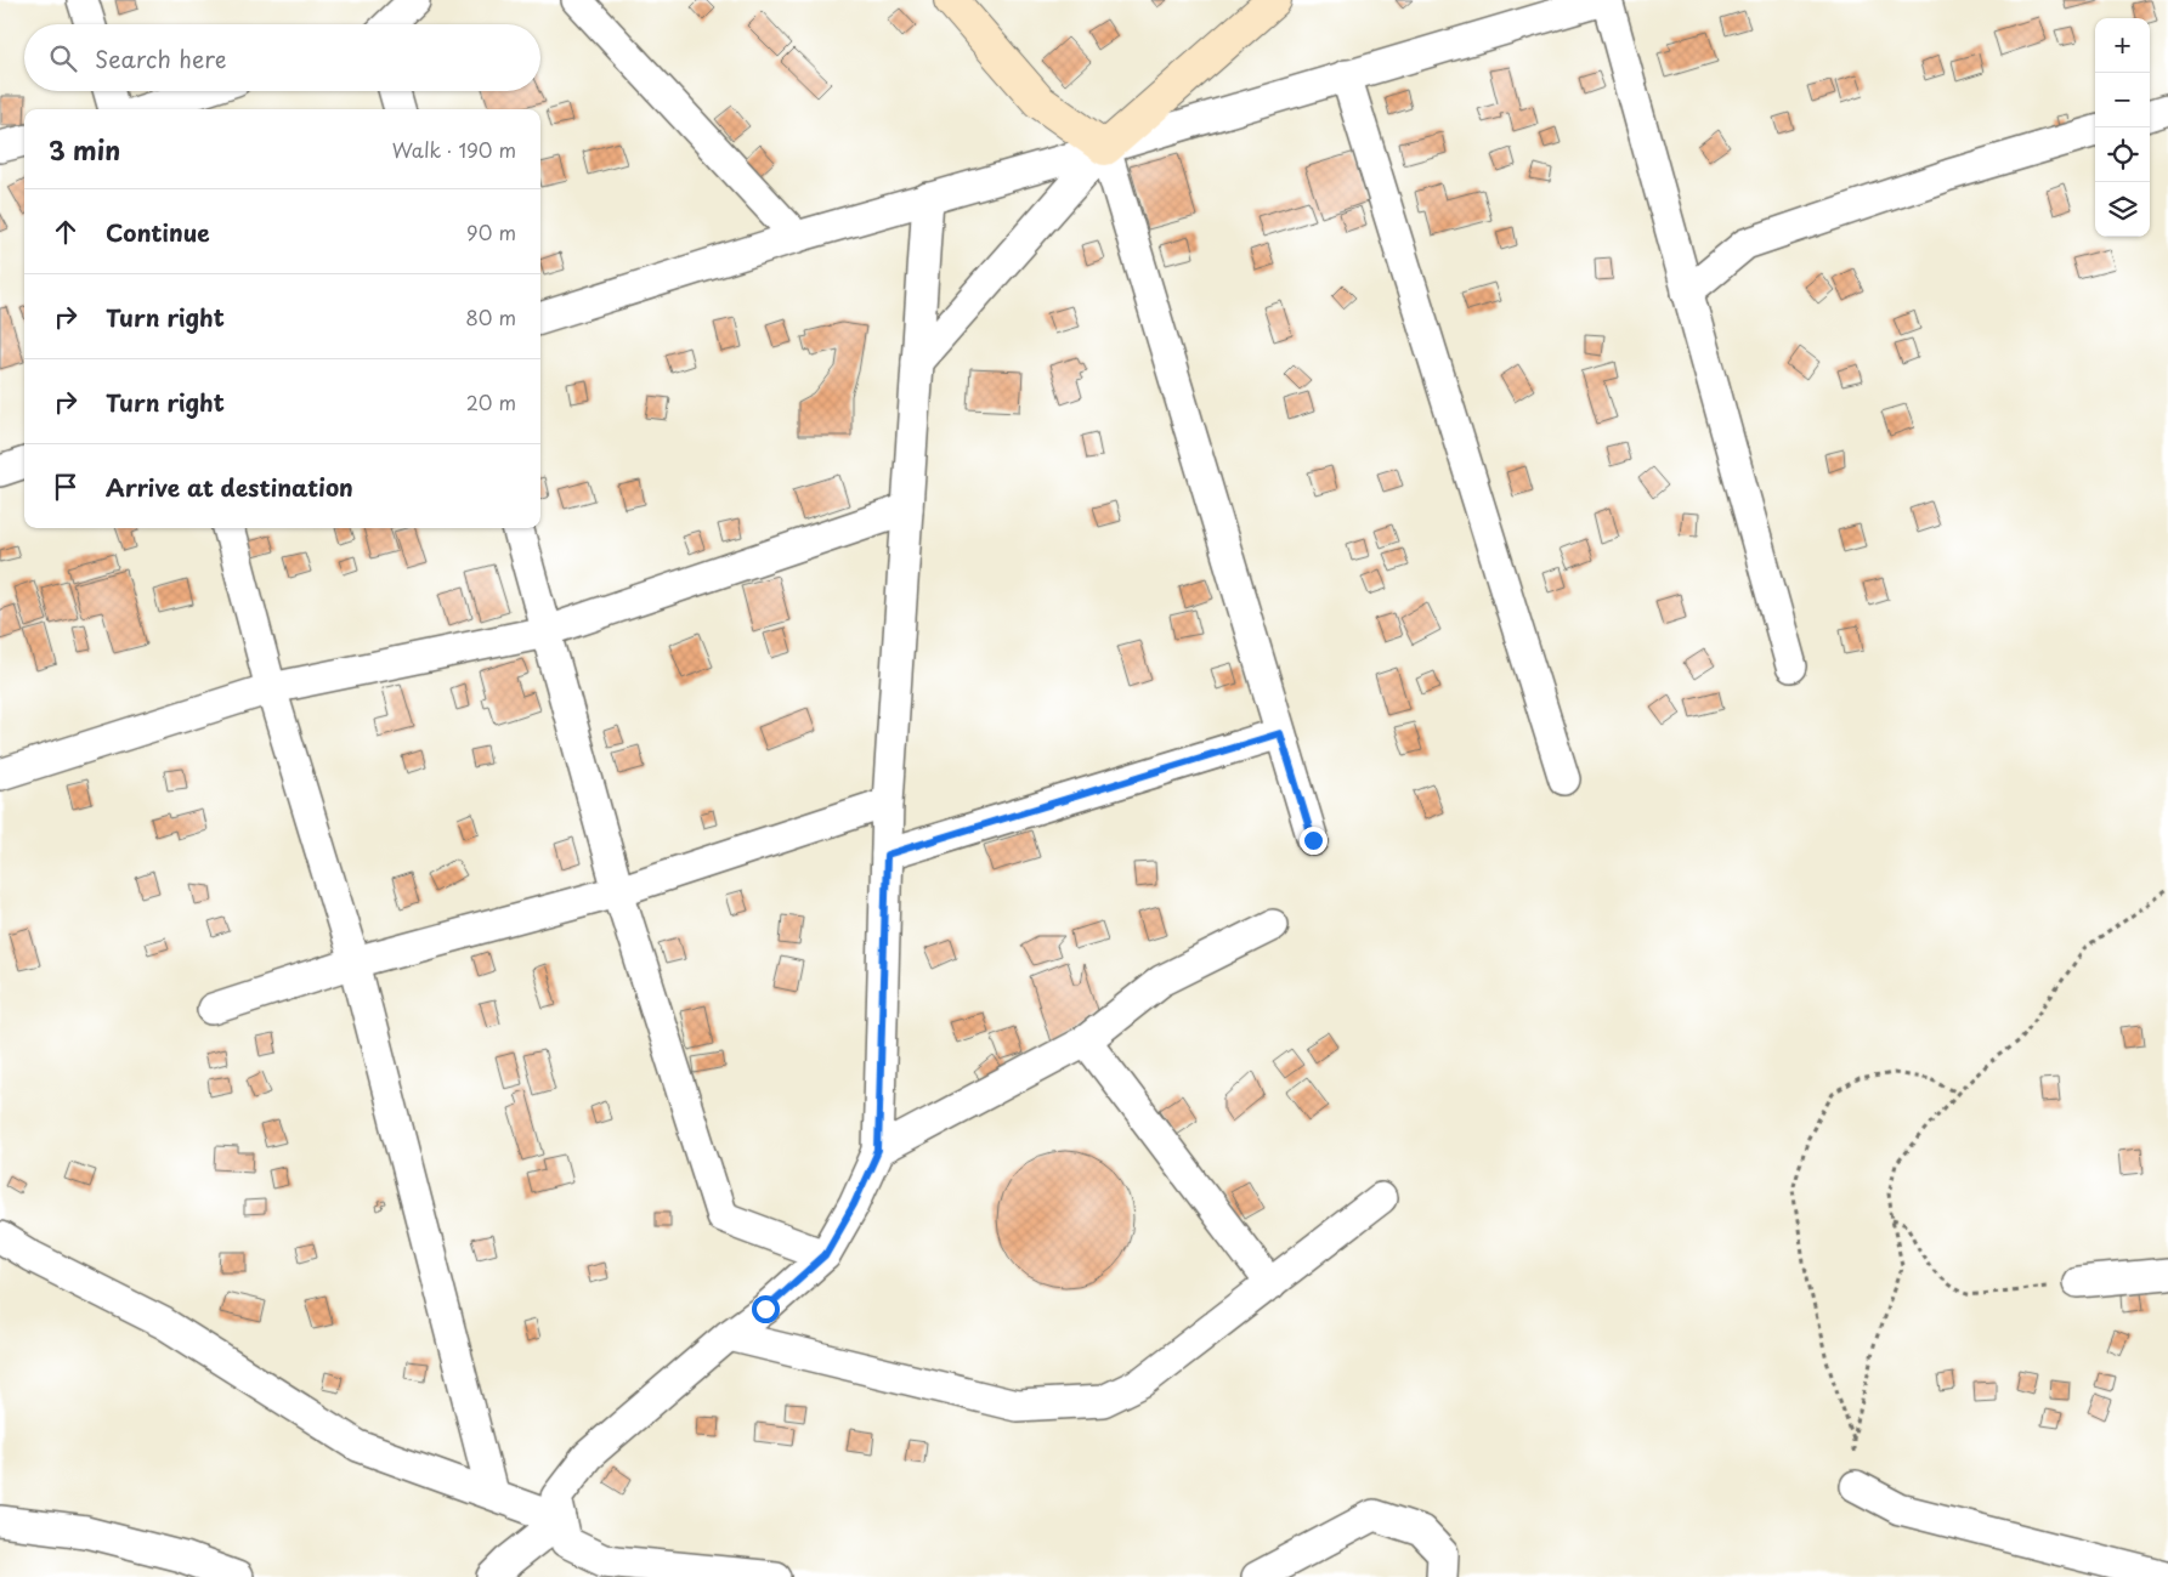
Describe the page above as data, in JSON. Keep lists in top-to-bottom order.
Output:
{
  "page": {
    "map_buttons": ["+", "−"],
    "search": "Search here",
    "heading": ["3 min", "Walk · 190 m"],
    "list": [
      ["Continue", "90 m"],
      ["Turn right", "80 m"],
      ["Turn right", "20 m"],
      "Arrive at destination"
    ]
  }
}
